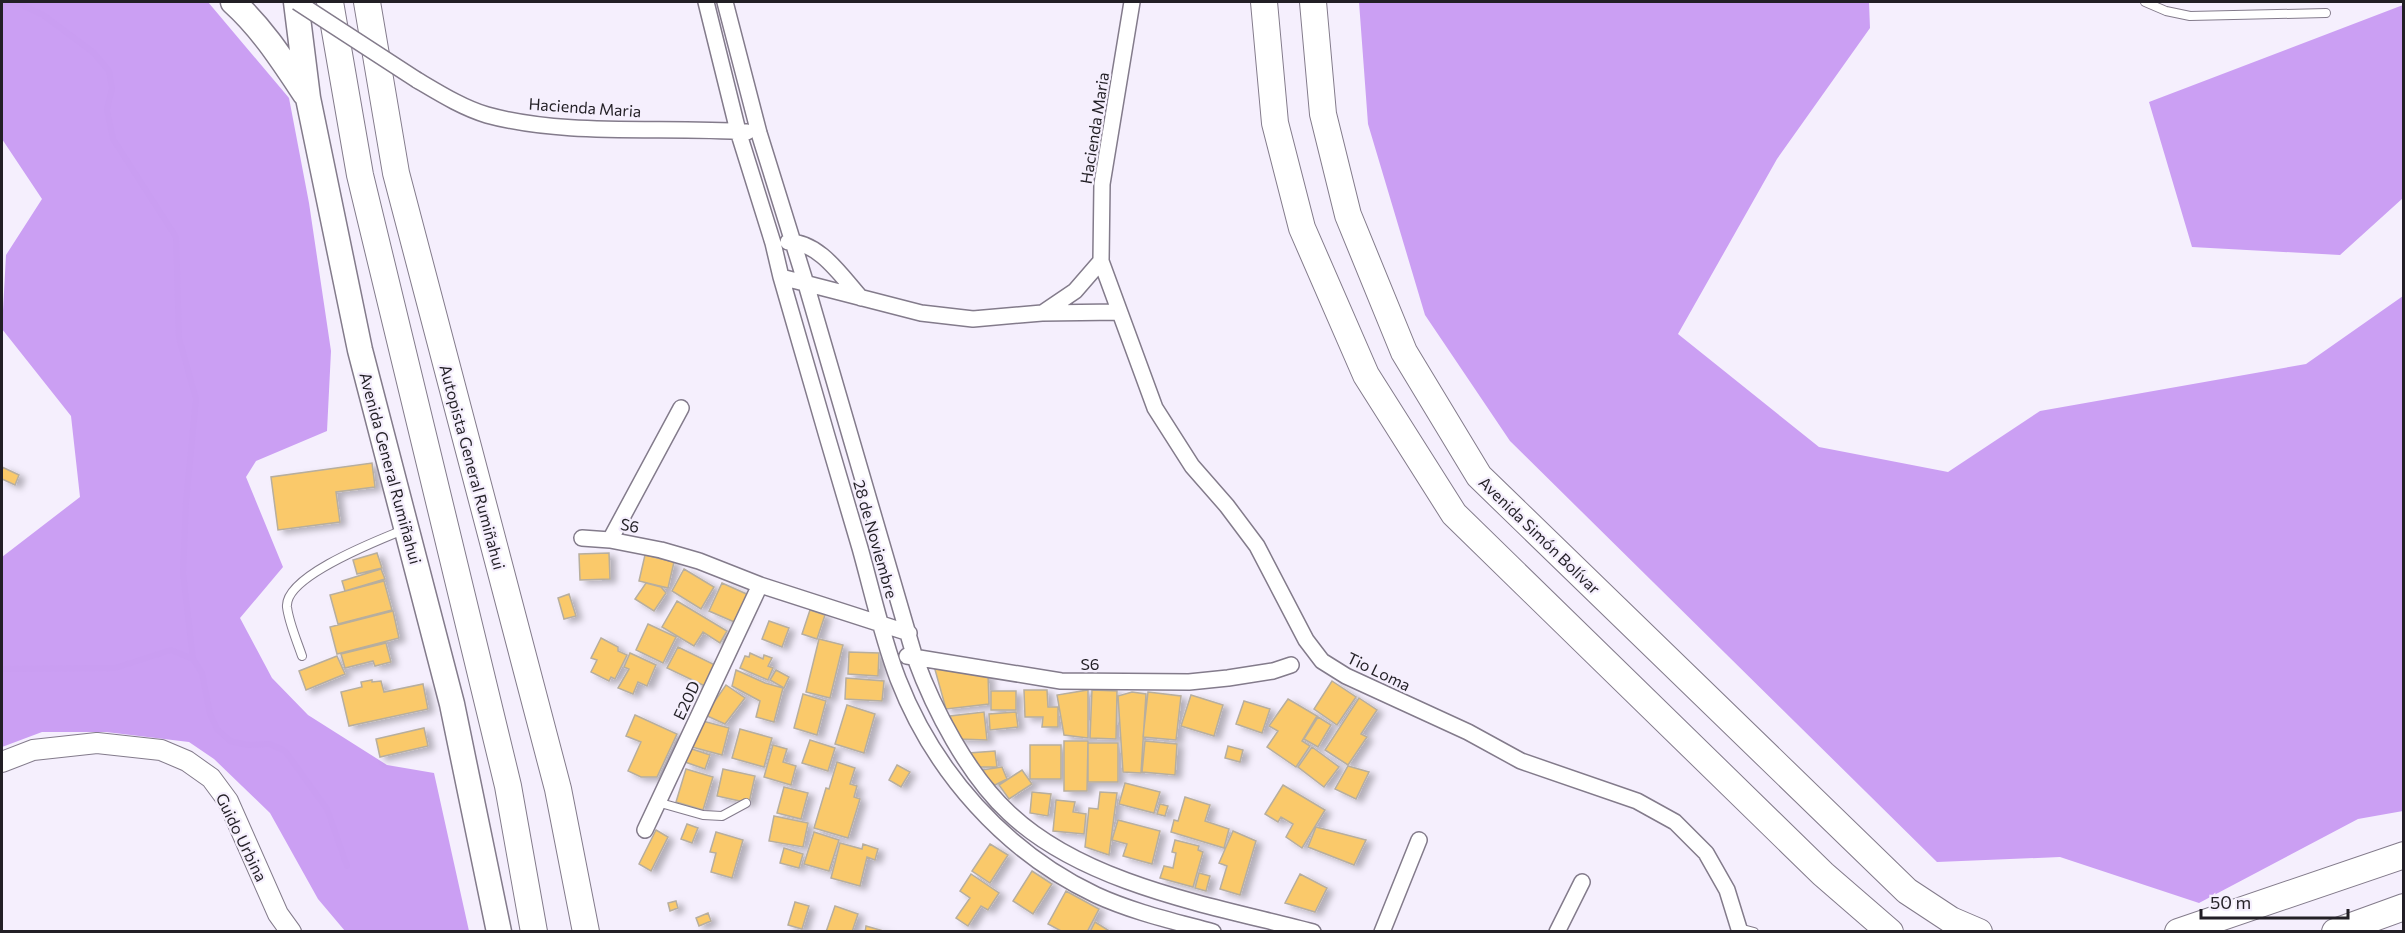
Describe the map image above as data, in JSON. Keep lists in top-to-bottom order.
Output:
{
  "streets": {
    "highway": ["Autopista General Rumiñahui", "Avenida Simón Bolívar"],
    "main road": ["Avenida General Rumiñahui"],
    "street": [
      "Hacienda Maria",
      "S6",
      "28 de Noviembre",
      "Tio Loma",
      "E20D",
      "Guido Urbina"
    ]
  },
  "crossings": [
    ["Hacienda Maria", "Avenida General Rumiñahui"],
    ["Hacienda Maria", "28 de Noviembre"],
    ["Hacienda Maria", "Tio Loma"],
    ["S6", "28 de Noviembre"],
    ["S6", "E20D"]
  ],
  "scale_bar": "50 m"
}
